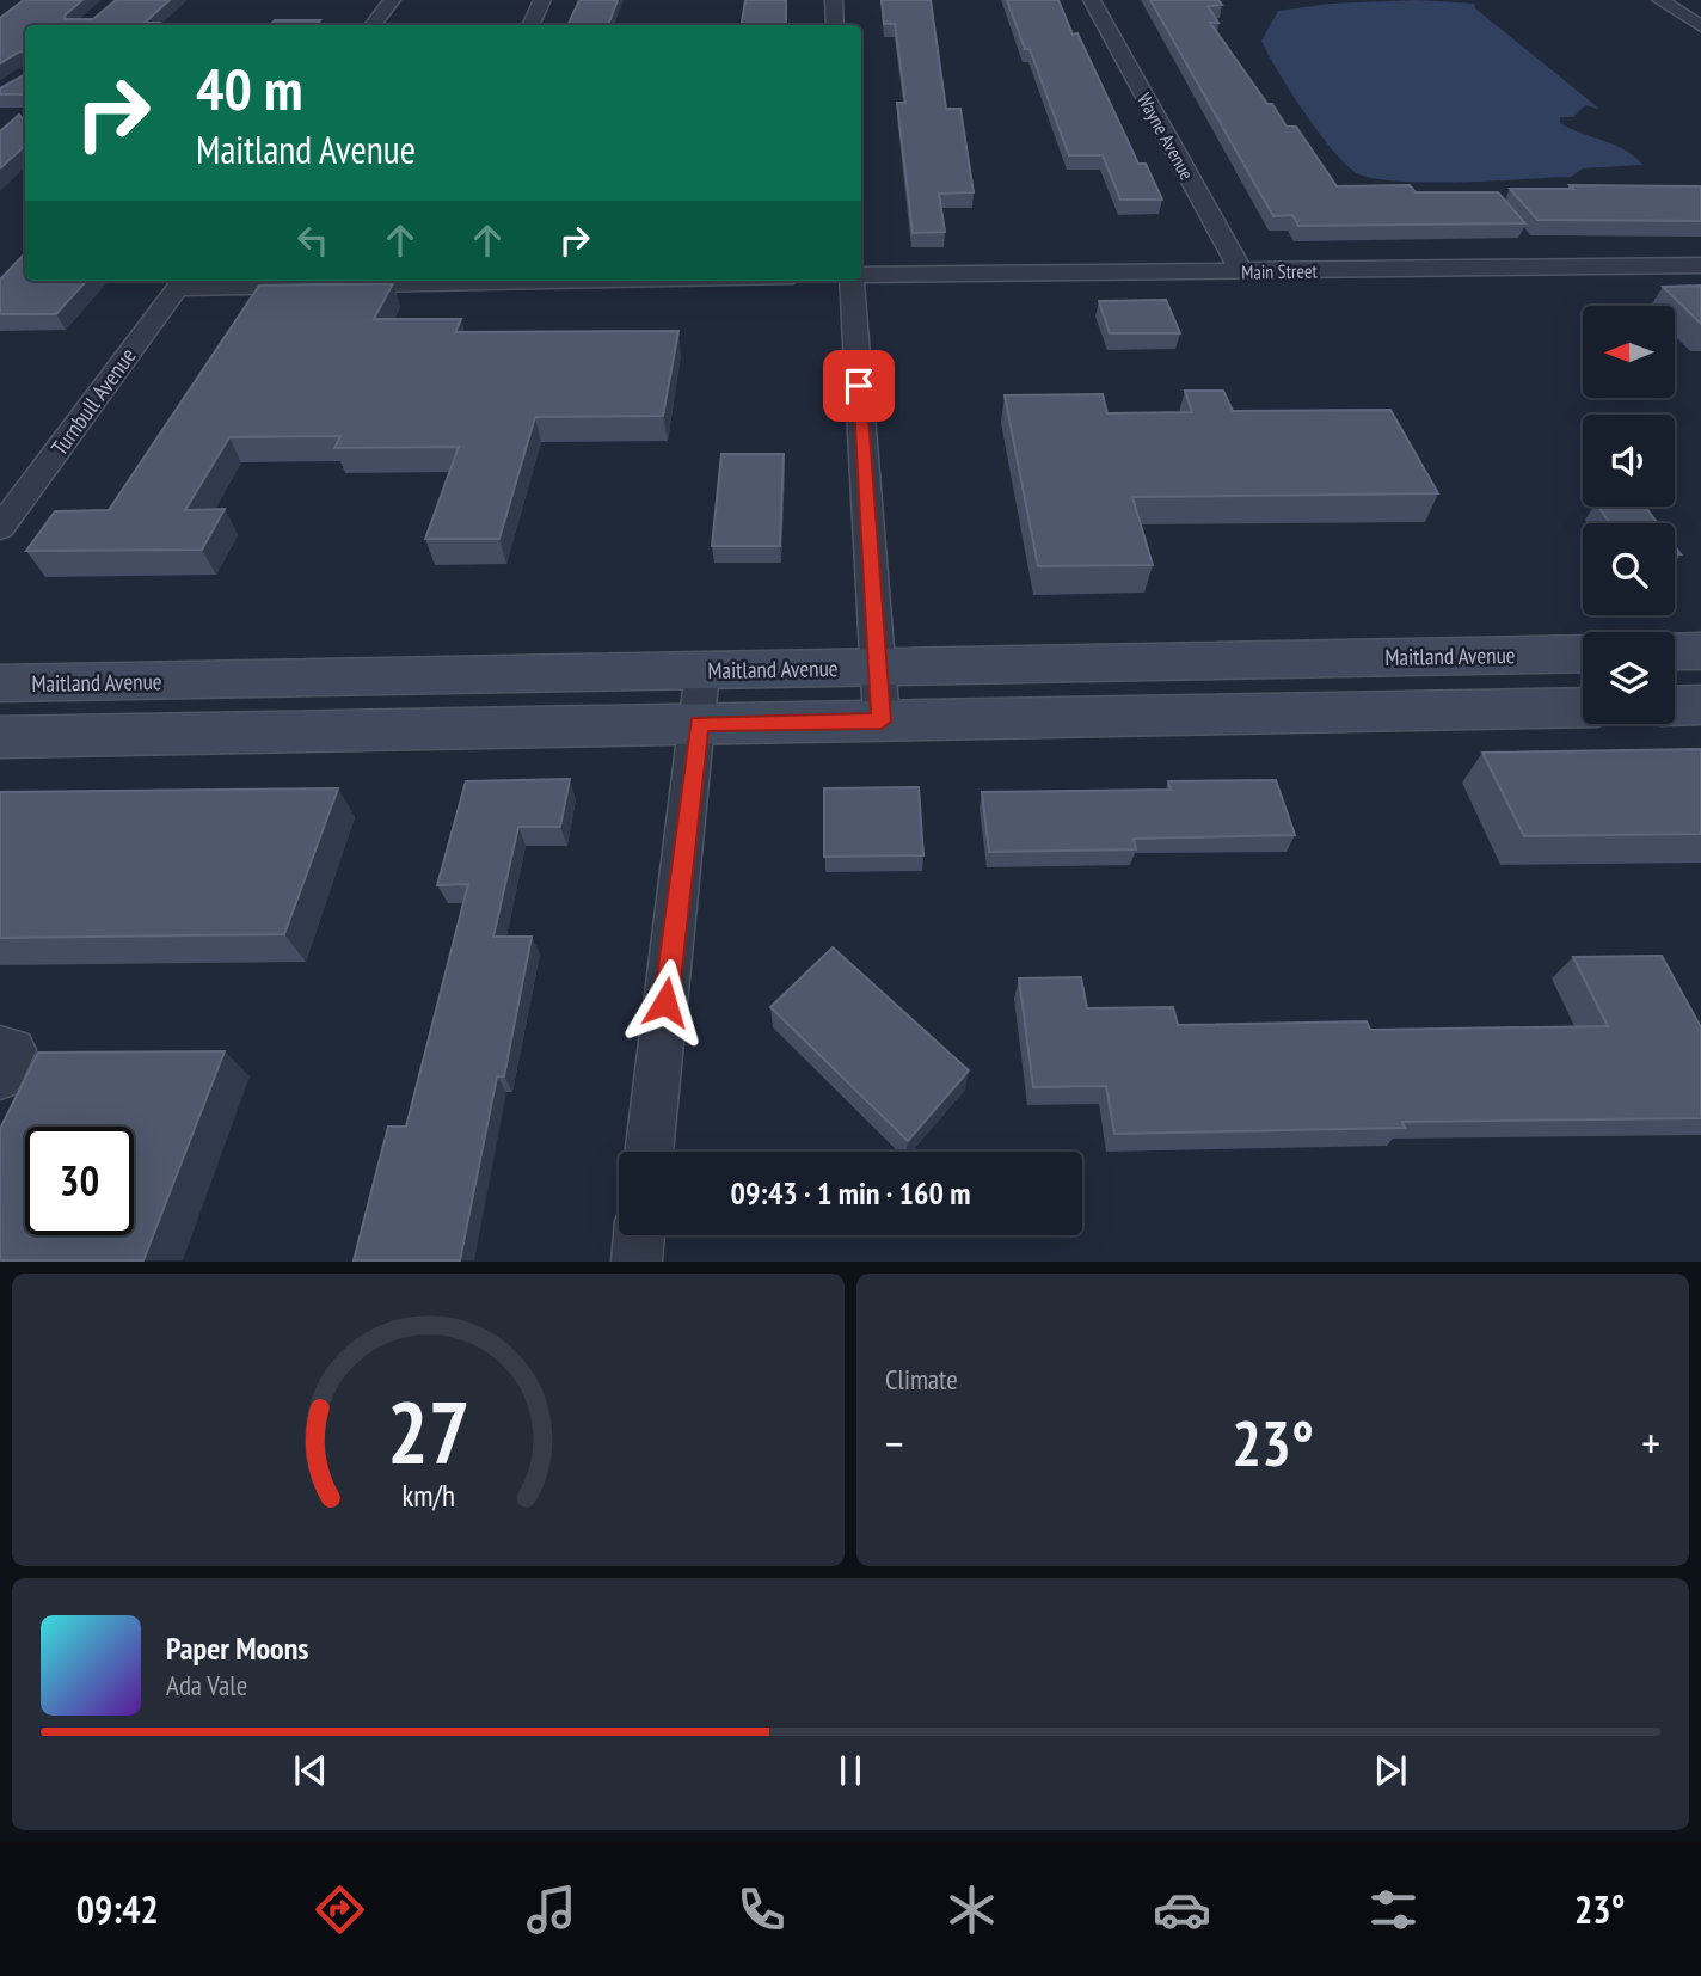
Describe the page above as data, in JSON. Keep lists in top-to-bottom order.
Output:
{
  "streets": {
    "main road": ["Maitland Avenue"],
    "street": ["Wayne Avenue", "Main Street", "Turnbull Avenue"]
  },
  "crossings": [
    ["Wayne Avenue", "Main Street"]
  ],
  "north": "left",
  "page": {
    "turn": ["40 m", "Maitland Avenue"],
    "limit": "30",
    "trip": "09:43 · 1 min · 160 m",
    "tile": "Climate",
    "heat": ["−", "23°", "+"],
    "song": ["Paper Moons", "Ada Vale"],
    "tabs": ["09:42", "23°"],
    "gauge": ["27", "km/h"]
  }
}
